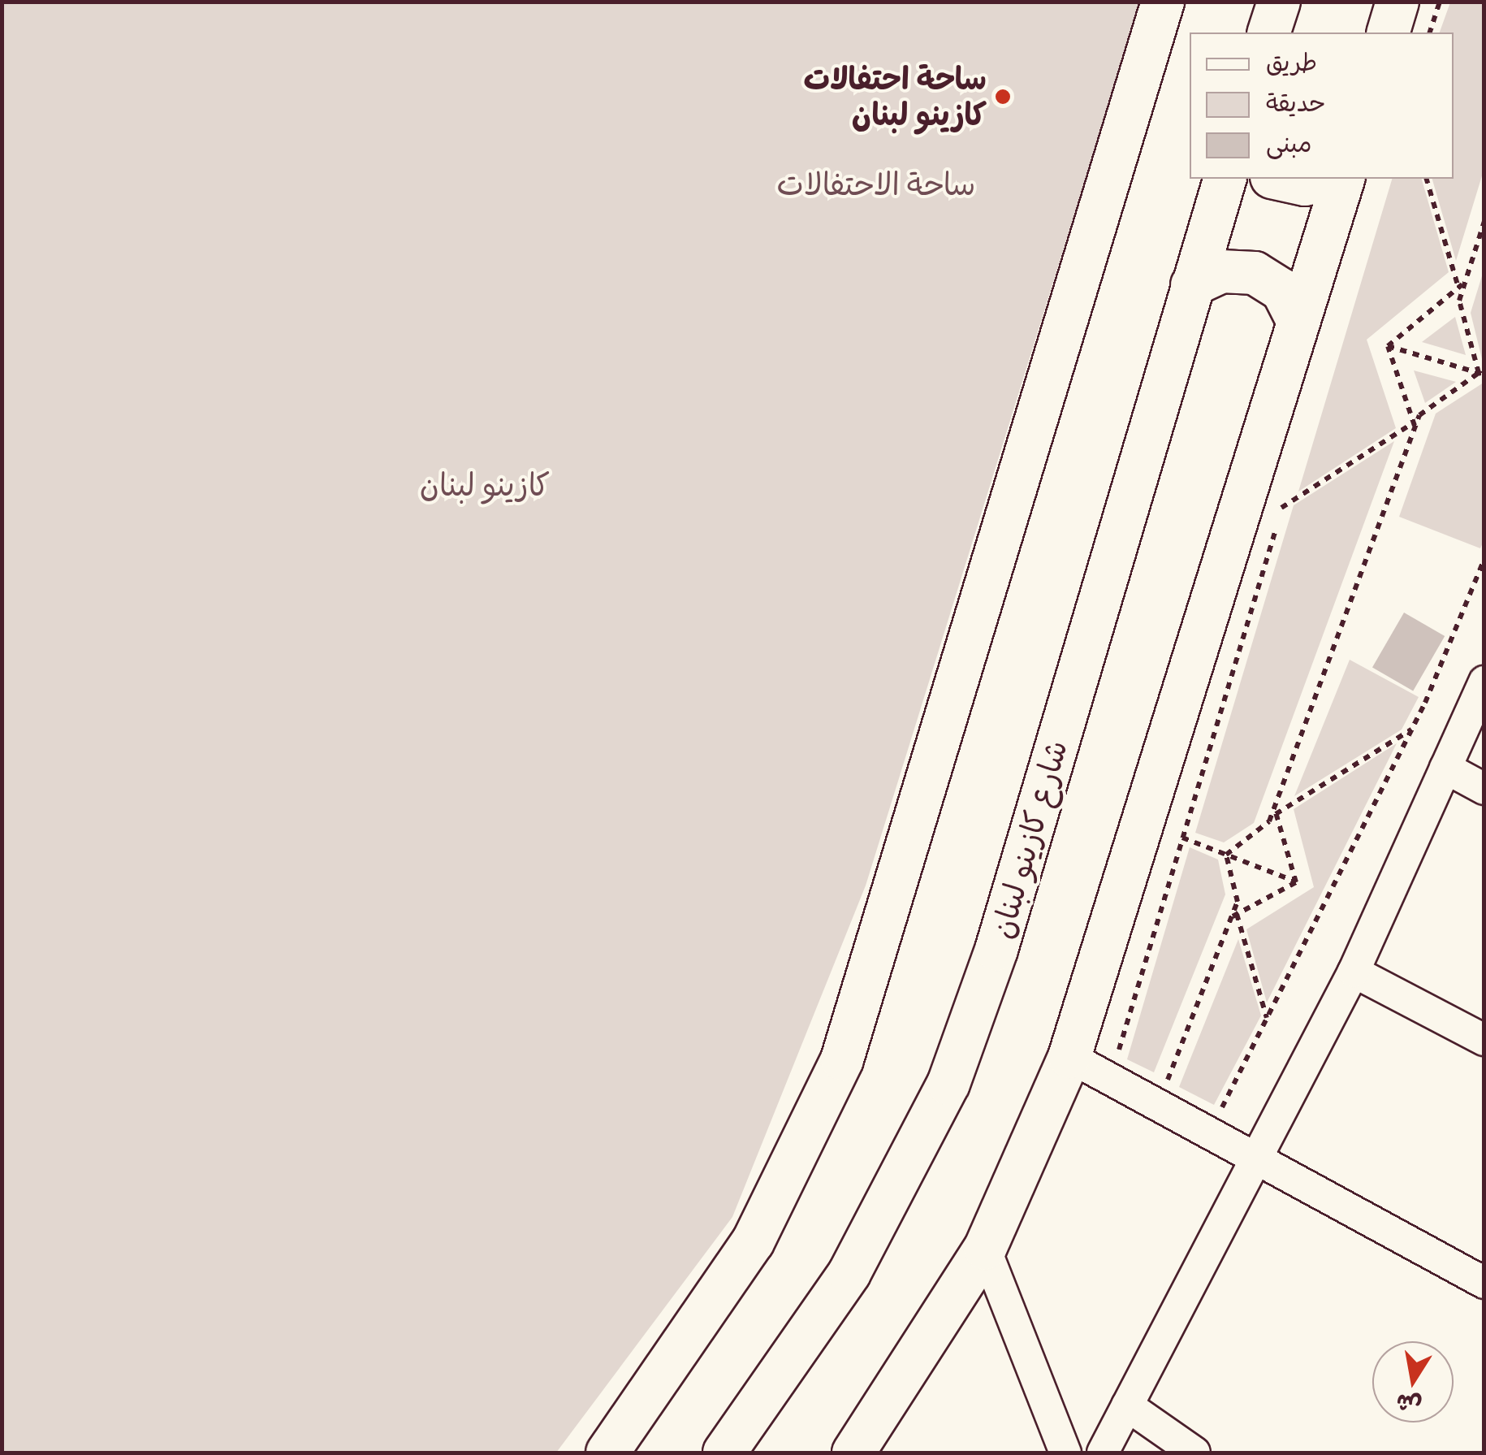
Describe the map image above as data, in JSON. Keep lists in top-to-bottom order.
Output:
{
  "streets": {
    "main road": ["شارع كازينو لبنان"]
  },
  "parks": ["ساحة الاحتفالات", "كازينو لبنان"],
  "places": ["ساحة احتفالات كازينو لبنان"],
  "legend": ["طريق", "حديقة", "مبنى"],
  "north": "bottom"
}
